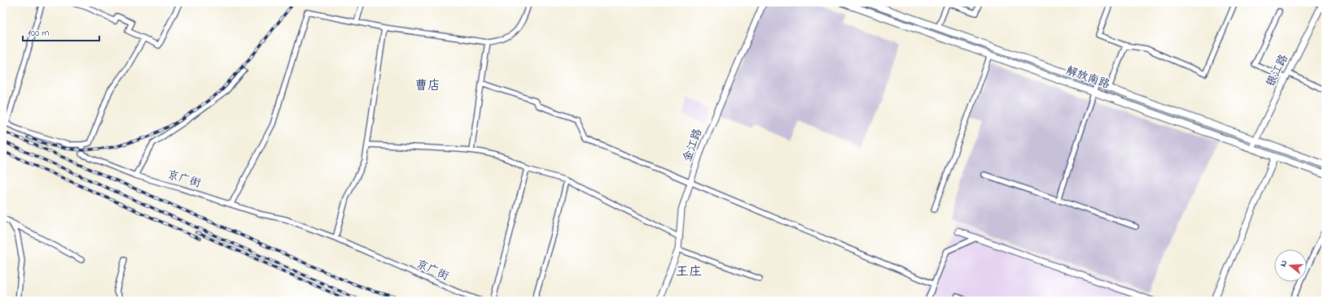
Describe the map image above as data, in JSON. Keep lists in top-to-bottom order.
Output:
{
  "streets": {
    "main road": ["解放南路"],
    "street": ["银江路", "金江路", "京广街"]
  },
  "crossings": [
    ["银江路", "解放南路"]
  ],
  "districts": ["曹店", "王庄"],
  "scale_bar": "100 m",
  "north": "left"
}
